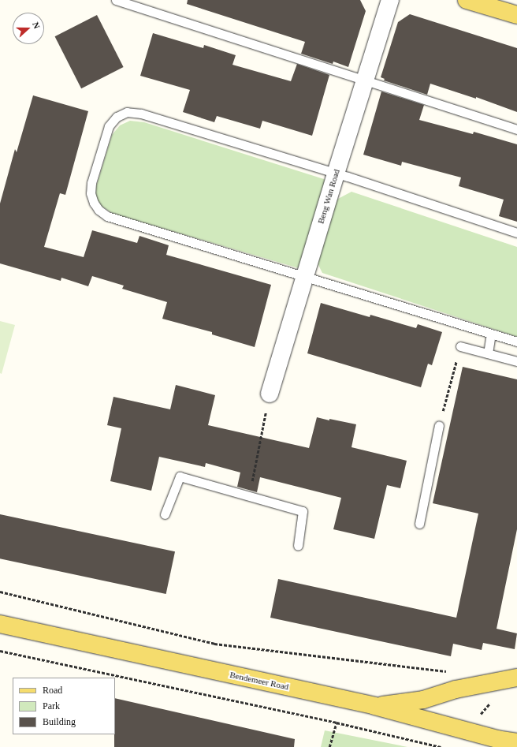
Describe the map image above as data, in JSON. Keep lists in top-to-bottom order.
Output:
{
  "streets": {
    "main road": ["Bendemeer Road"],
    "street": ["Beng Wan Road"]
  },
  "legend": ["Road", "Park", "Building"],
  "north": "right"
}
